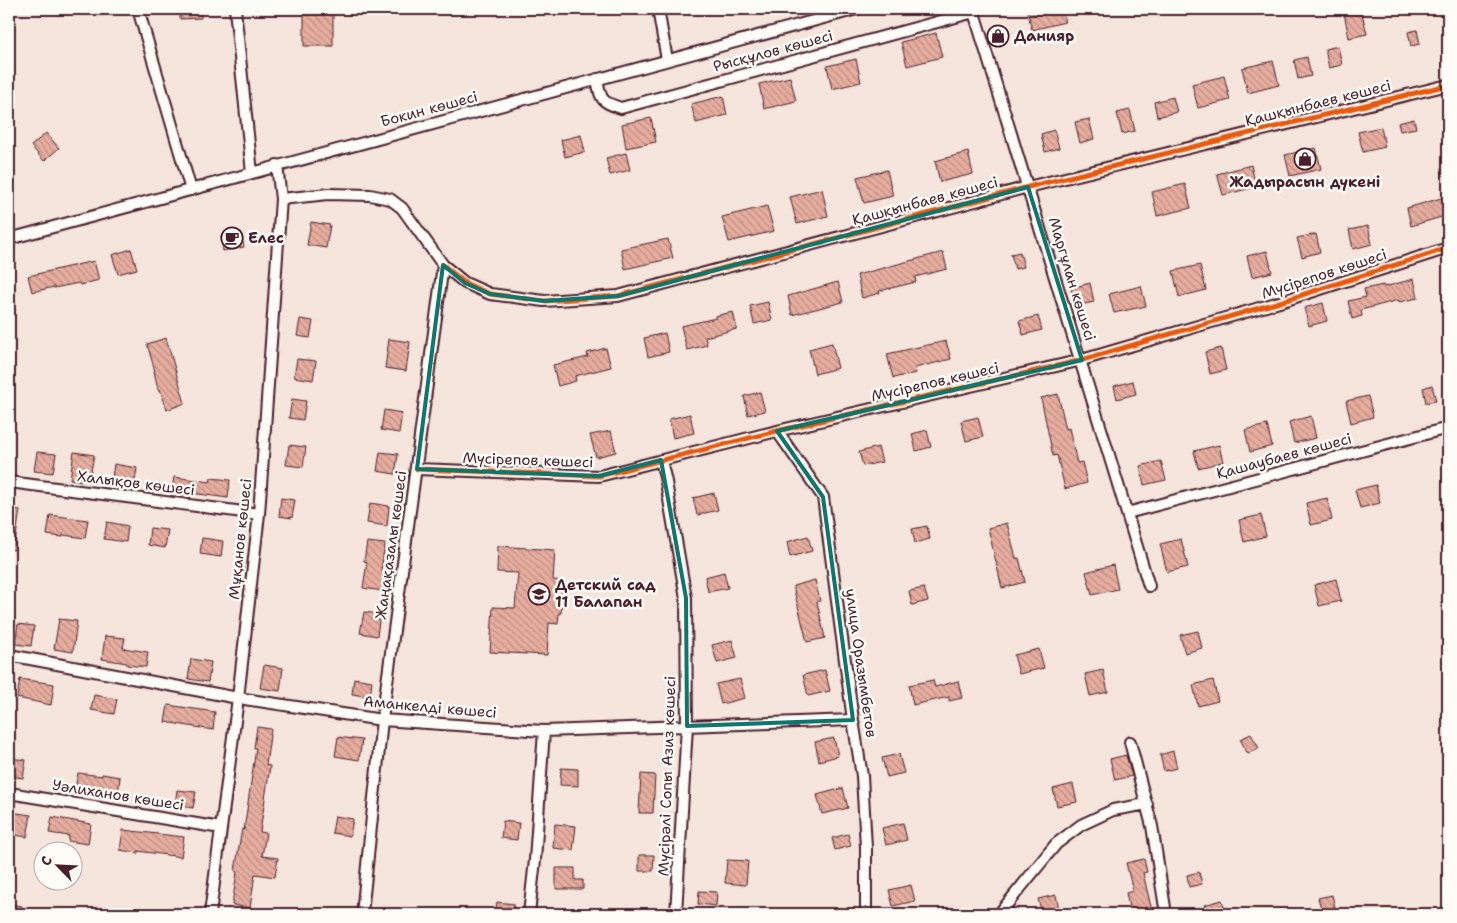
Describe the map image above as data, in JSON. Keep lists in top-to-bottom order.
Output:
{
  "streets": {
    "street": [
      "Рысқұлов көшесі",
      "Қашқынбаев көшесі",
      "Бокин көшесі",
      "Мүсірепов көшесі",
      "Маргұлан көшесі",
      "Қашаубаев көшесі",
      "Халықов көшесі",
      "Мұқанов көшесі",
      "Жаңақазалы көшесі",
      "улица Оразымбетов",
      "Аманкелді көшесі",
      "Мүсірәлі Сопы Азиз көшесі",
      "Уәлиханов көшесі"
    ]
  },
  "crossings": [
    ["Рысқұлов көшесі", "Бокин көшесі"],
    ["Рысқұлов көшесі", "Маргұлан көшесі"],
    ["Қашқынбаев көшесі", "Маргұлан көшесі"],
    ["Қашқынбаев көшесі", "Жаңақазалы көшесі"],
    ["Бокин көшесі", "Мұқанов көшесі"],
    ["Мүсірепов көшесі", "Маргұлан көшесі"],
    ["Мүсірепов көшесі", "Жаңақазалы көшесі"],
    ["Мүсірепов көшесі", "улица Оразымбетов"],
    ["Мүсірепов көшесі", "Мүсірәлі Сопы Азиз көшесі"],
    ["Маргұлан көшесі", "Қашаубаев көшесі"],
    ["Халықов көшесі", "Мұқанов көшесі"],
    ["Мұқанов көшесі", "Аманкелді көшесі"],
    ["Мұқанов көшесі", "Уәлиханов көшесі"],
    ["Жаңақазалы көшесі", "Аманкелді көшесі"],
    ["улица Оразымбетов", "Аманкелді көшесі"],
    ["Аманкелді көшесі", "Мүсірәлі Сопы Азиз көшесі"]
  ],
  "places": {
    "shop": ["Данияр", "Жадырасын дүкені"],
    "cafe": ["Елес"],
    "school or university": ["Детский сад 11 Балапан"]
  },
  "north": "top left"
}
